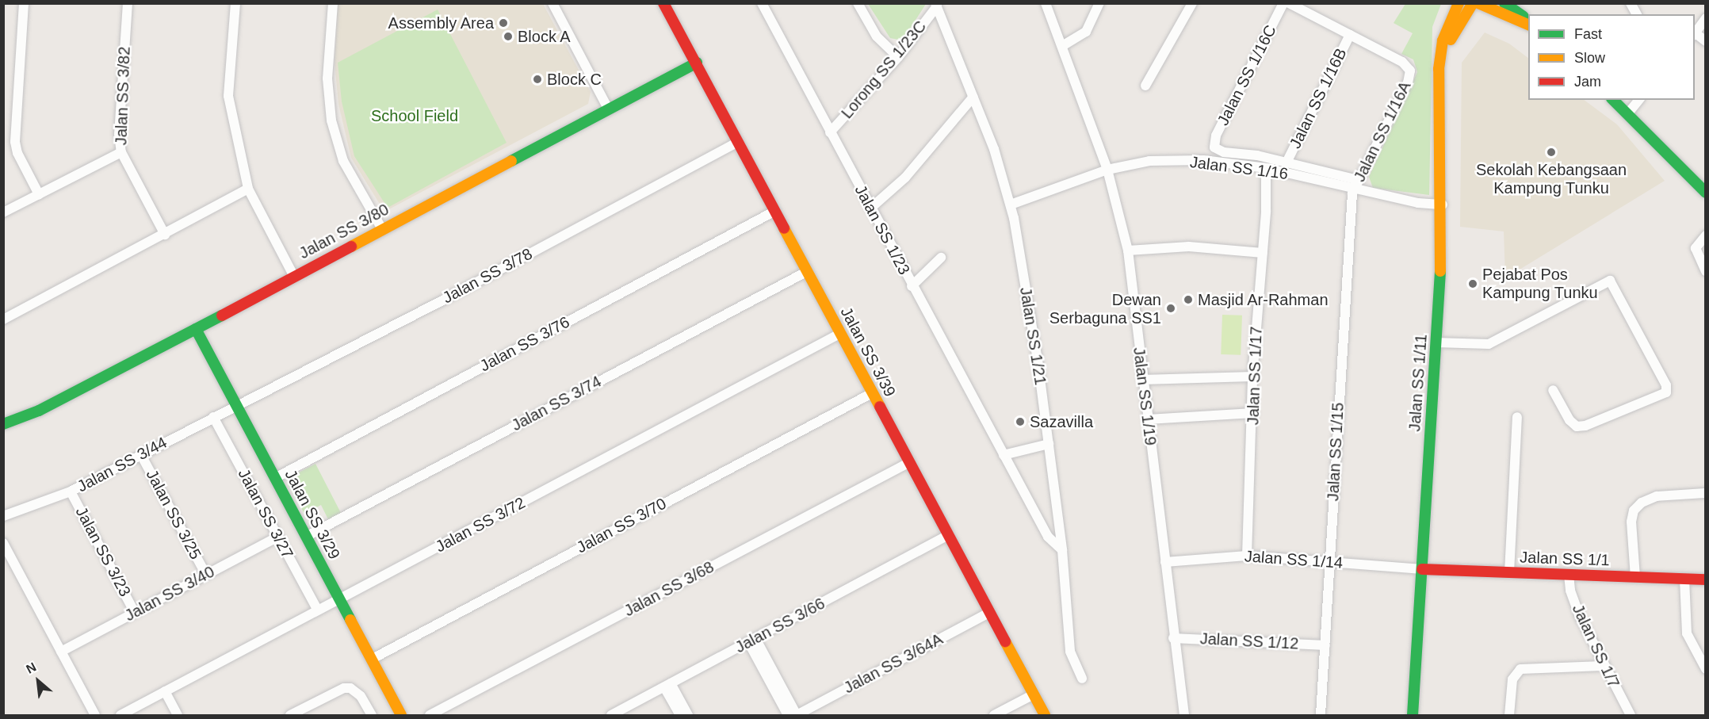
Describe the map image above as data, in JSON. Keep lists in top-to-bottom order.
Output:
{
  "streets": {
    "street": [
      "Lorong SS 1/23C",
      "Jalan SS 1/16C",
      "Jalan SS 3/82",
      "Jalan SS 1/16B",
      "Jalan SS 1/16A",
      "Jalan SS 1/16",
      "Jalan SS 1/23",
      "Jalan SS 3/80",
      "Jalan SS 3/78",
      "Jalan SS 1/21",
      "Jalan SS 3/76",
      "Jalan SS 3/39",
      "Jalan SS 1/17",
      "Jalan SS 1/11",
      "Jalan SS 1/19",
      "Jalan SS 3/74",
      "Jalan SS 1/15",
      "Jalan SS 3/44",
      "Jalan SS 3/27",
      "Jalan SS 3/25",
      "Jalan SS 3/29",
      "Jalan SS 3/72",
      "Jalan SS 3/70",
      "Jalan SS 3/23",
      "Jalan SS 1/1",
      "Jalan SS 1/14",
      "Jalan SS 3/68",
      "Jalan SS 3/40",
      "Jalan SS 3/66",
      "Jalan SS 1/12",
      "Jalan SS 1/7",
      "Jalan SS 3/64A"
    ]
  },
  "crossings": [
    ["Lorong SS 1/23C", "Jalan SS 1/23"],
    ["Lorong SS 1/23C", "Jalan SS 1/21"],
    ["Jalan SS 1/16C", "Jalan SS 1/16"],
    ["Jalan SS 1/16B", "Jalan SS 1/16A"],
    ["Jalan SS 1/16B", "Jalan SS 1/16"],
    ["Jalan SS 1/16A", "Jalan SS 1/16"],
    ["Jalan SS 1/16A", "Jalan SS 1/15"],
    ["Jalan SS 1/16", "Jalan SS 1/21"],
    ["Jalan SS 1/16", "Jalan SS 1/17"],
    ["Jalan SS 1/16", "Jalan SS 1/11"],
    ["Jalan SS 1/16", "Jalan SS 1/19"],
    ["Jalan SS 1/16", "Jalan SS 1/15"],
    ["Jalan SS 1/23", "Jalan SS 1/21"],
    ["Jalan SS 3/80", "Jalan SS 3/39"],
    ["Jalan SS 3/80", "Jalan SS 3/29"],
    ["Jalan SS 3/78", "Jalan SS 3/39"],
    ["Jalan SS 3/78", "Jalan SS 3/44"],
    ["Jalan SS 3/78", "Jalan SS 3/29"],
    ["Jalan SS 3/76", "Jalan SS 3/39"],
    ["Jalan SS 3/76", "Jalan SS 3/29"],
    ["Jalan SS 3/39", "Jalan SS 3/74"],
    ["Jalan SS 3/39", "Jalan SS 3/72"],
    ["Jalan SS 3/39", "Jalan SS 3/70"],
    ["Jalan SS 3/39", "Jalan SS 3/68"],
    ["Jalan SS 3/39", "Jalan SS 3/66"],
    ["Jalan SS 3/39", "Jalan SS 3/64A"],
    ["Jalan SS 1/17", "Jalan SS 1/14"],
    ["Jalan SS 1/11", "Jalan SS 1/1"],
    ["Jalan SS 1/11", "Jalan SS 1/14"],
    ["Jalan SS 1/19", "Jalan SS 1/14"],
    ["Jalan SS 1/19", "Jalan SS 1/12"],
    ["Jalan SS 3/74", "Jalan SS 3/29"],
    ["Jalan SS 1/15", "Jalan SS 1/14"],
    ["Jalan SS 1/15", "Jalan SS 1/12"],
    ["Jalan SS 3/44", "Jalan SS 3/27"],
    ["Jalan SS 3/44", "Jalan SS 3/25"],
    ["Jalan SS 3/44", "Jalan SS 3/29"],
    ["Jalan SS 3/44", "Jalan SS 3/23"],
    ["Jalan SS 3/27", "Jalan SS 3/72"],
    ["Jalan SS 3/27", "Jalan SS 3/40"],
    ["Jalan SS 3/25", "Jalan SS 3/40"],
    ["Jalan SS 3/29", "Jalan SS 3/72"],
    ["Jalan SS 3/29", "Jalan SS 3/70"],
    ["Jalan SS 3/23", "Jalan SS 3/40"],
    ["Jalan SS 1/1", "Jalan SS 1/14"],
    ["Jalan SS 1/1", "Jalan SS 1/7"]
  ],
  "parks": ["School Field"],
  "places": [
    "Assembly Area",
    "Block A",
    "Block C",
    "Sekolah Kebangsaan Kampung Tunku",
    "Pejabat Pos Kampung Tunku",
    "Masjid Ar-Rahman",
    "Dewan Serbaguna SS1",
    "Sazavilla"
  ],
  "legend": ["Fast", "Slow", "Jam"],
  "north": "top left"
}
